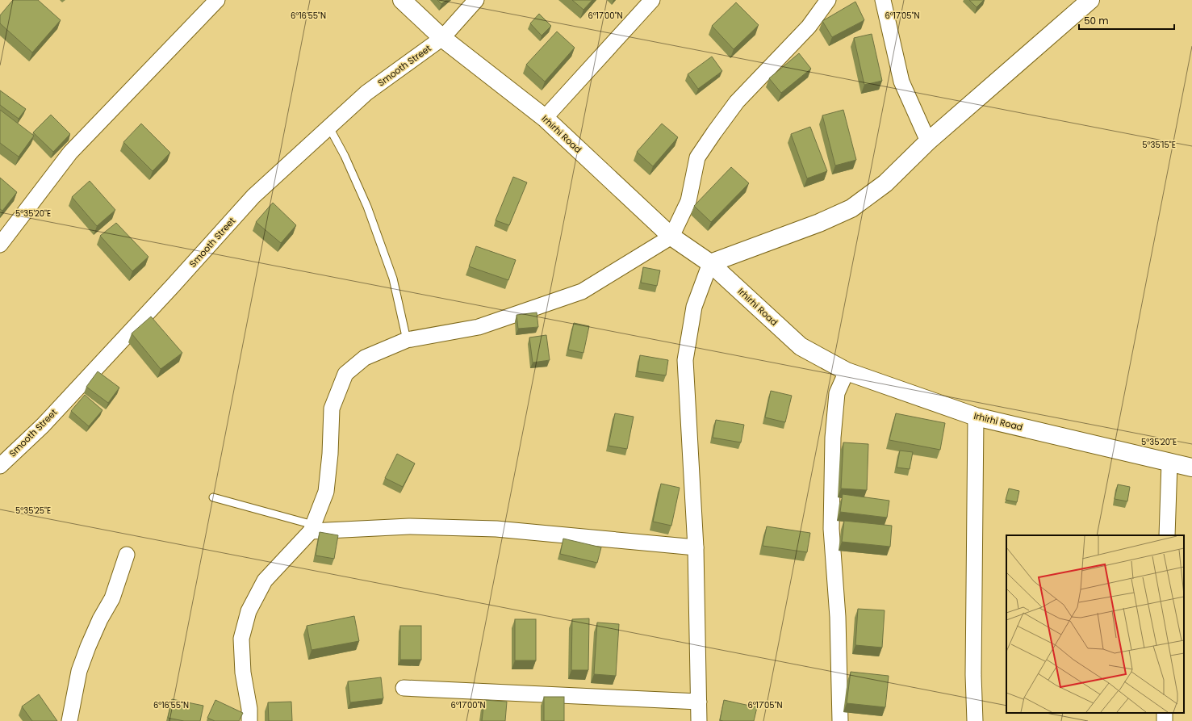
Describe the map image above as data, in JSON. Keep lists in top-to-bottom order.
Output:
{
  "streets": {
    "street": ["Smooth Street", "Irhirhi Road"]
  },
  "crossings": [
    ["Smooth Street", "Irhirhi Road"]
  ],
  "scale_bar": "50 m",
  "coordinates": [
    "6°16'55\"N",
    "6°17'00\"N",
    "6°17'05\"N",
    "5°35'15\"E",
    "5°35'20\"E",
    "5°35'25\"E"
  ]
}
